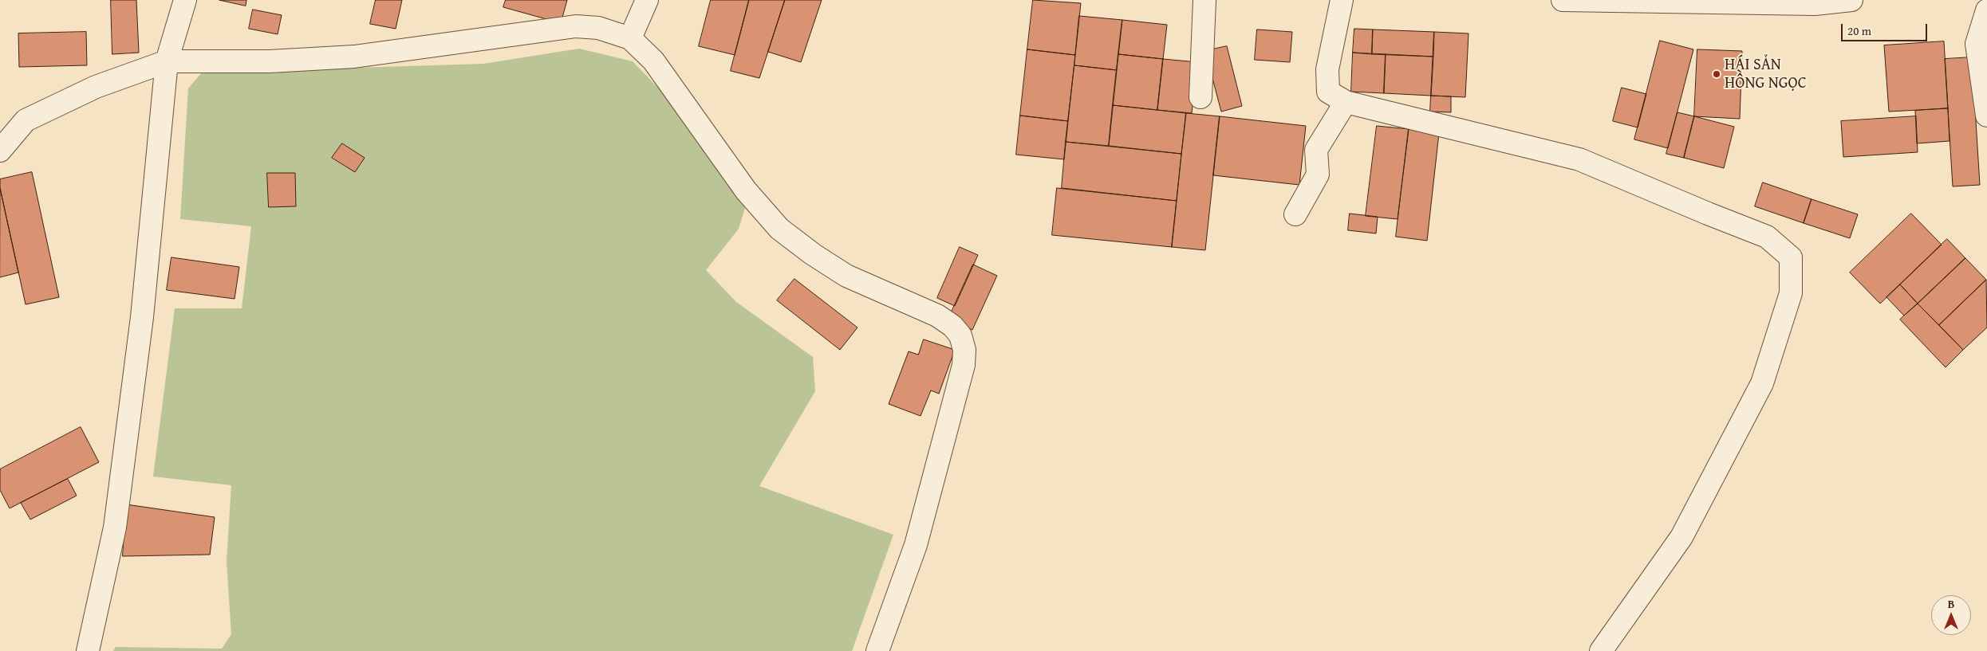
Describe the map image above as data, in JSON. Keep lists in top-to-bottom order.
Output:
{
  "places": ["HÁI SẢN HỒNG NGỌC"],
  "scale_bar": "20 m",
  "north": "top"
}
